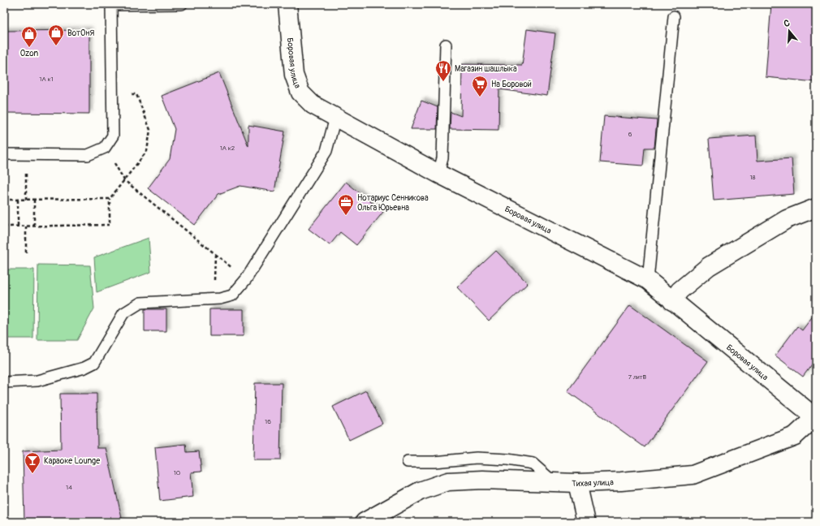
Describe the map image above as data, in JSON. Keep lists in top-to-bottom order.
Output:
{
  "streets": {
    "street": ["Боровая улица", "Тихая улица"]
  },
  "crossings": [
    ["Боровая улица", "Тихая улица"]
  ],
  "places": {
    "shop": ["ВотОнЯ", "Ozon"],
    "restaurant": ["Магазин шашлыка"],
    "supermarket": ["На Боровой"],
    "office": ["Нотариус Сенникова Ольга Юрьевна"],
    "bar": ["Караоке Lounge"]
  },
  "house_numbers": [
    "1А к1",
    "6",
    "1А к2",
    "18",
    "7 литВ",
    "16",
    "10",
    "14"
  ],
  "north": "top"
}
